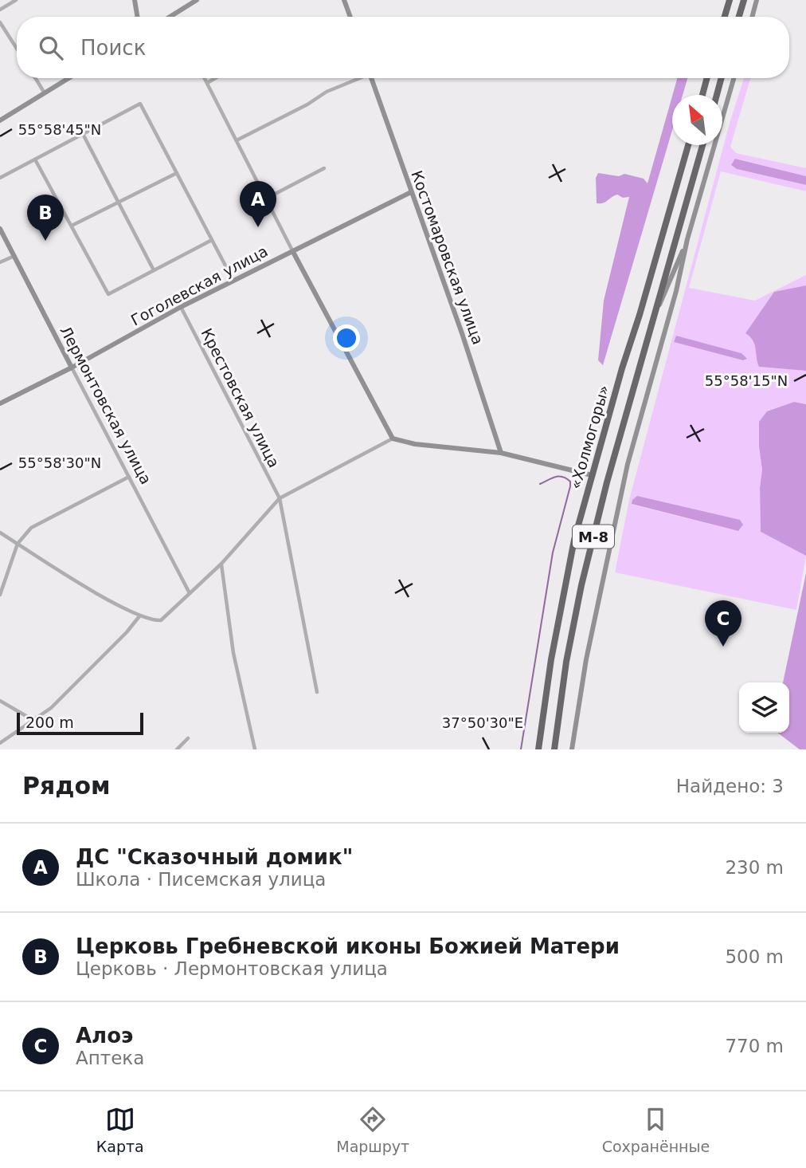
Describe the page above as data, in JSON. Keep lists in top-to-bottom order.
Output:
{
  "streets": {
    "highway": ["«Холмогоры»", "М-8"],
    "street": [
      "Костомаровская улица",
      "Гоголевская улица",
      "Крестовская улица",
      "Лермонтовская улица"
    ]
  },
  "crossings": [
    ["Костомаровская улица", "Гоголевская улица"],
    ["Гоголевская улица", "Крестовская улица"],
    ["Гоголевская улица", "Лермонтовская улица"]
  ],
  "scale_bar": "200 m",
  "north": "top left",
  "page": {
    "search": "Поиск",
    "pins": ["A", "B", "C"],
    "scale": "200 m",
    "heading": ["Рядом", "Найдено: 3"],
    "list": [
      {
        "mark": "A",
        "name": "ДС \"Сказочный домик\"",
        "note": "Школа · Писемская улица",
        "value": "230 m"
      },
      {
        "mark": "B",
        "name": "Церковь Гребневской иконы Божией Матери",
        "note": "Церковь · Лермонтовская улица",
        "value": "500 m"
      },
      {
        "mark": "C",
        "name": "Алоэ",
        "note": "Аптека",
        "value": "770 m"
      }
    ],
    "nav": ["Карта", "Маршрут", "Сохранённые"]
  },
  "coordinates": [
    "55°58'45\"N",
    "55°58'15\"N",
    "55°58'30\"N",
    "37°50'30\"E"
  ]
}
